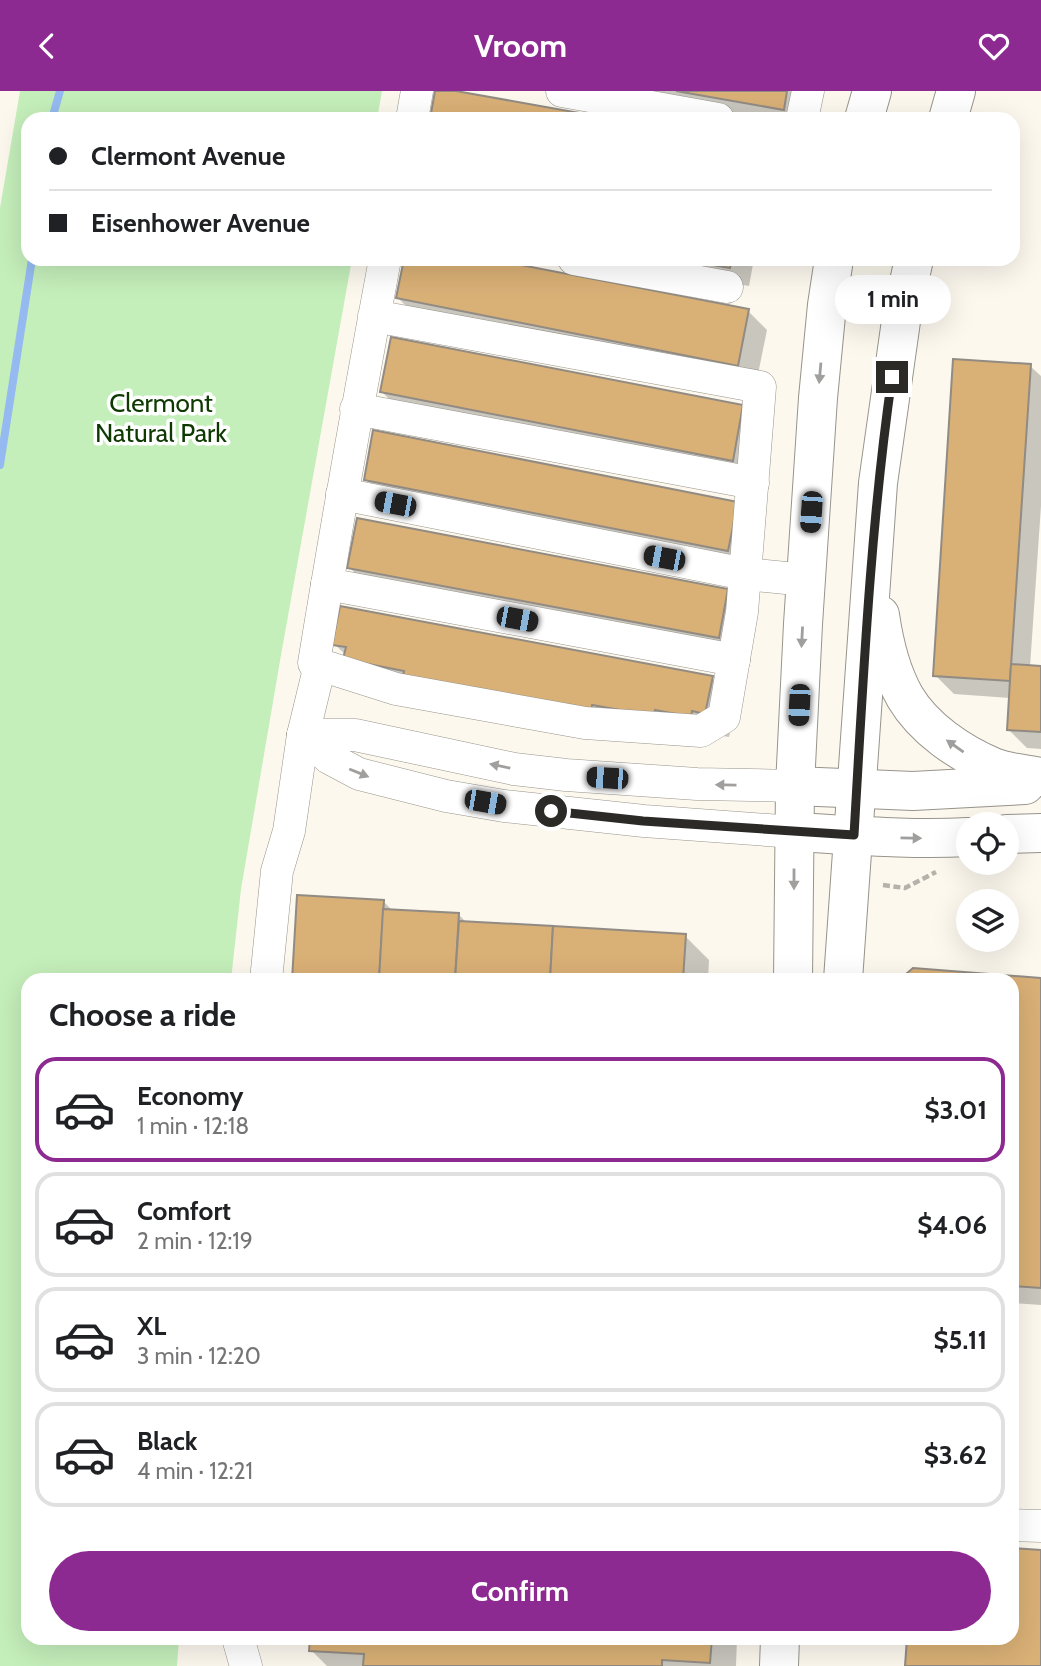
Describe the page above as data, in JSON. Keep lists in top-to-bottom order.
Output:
{
  "parks": ["Clermont Natural Park"],
  "page": {
    "header": "Vroom",
    "banner": ["Clermont Avenue", "Eisenhower Avenue"],
    "bubble": "1 min",
    "heading": "Choose a ride",
    "list": [
      {
        "name": "Economy",
        "note": "1 min · 12:18",
        "value": "$3.01"
      },
      {
        "name": "Comfort",
        "note": "2 min · 12:19",
        "value": "$4.06"
      },
      {
        "name": "XL",
        "note": "3 min · 12:20",
        "value": "$5.11"
      },
      {
        "name": "Black",
        "note": "4 min · 12:21",
        "value": "$3.62"
      }
    ],
    "buttons": "Confirm"
  }
}
